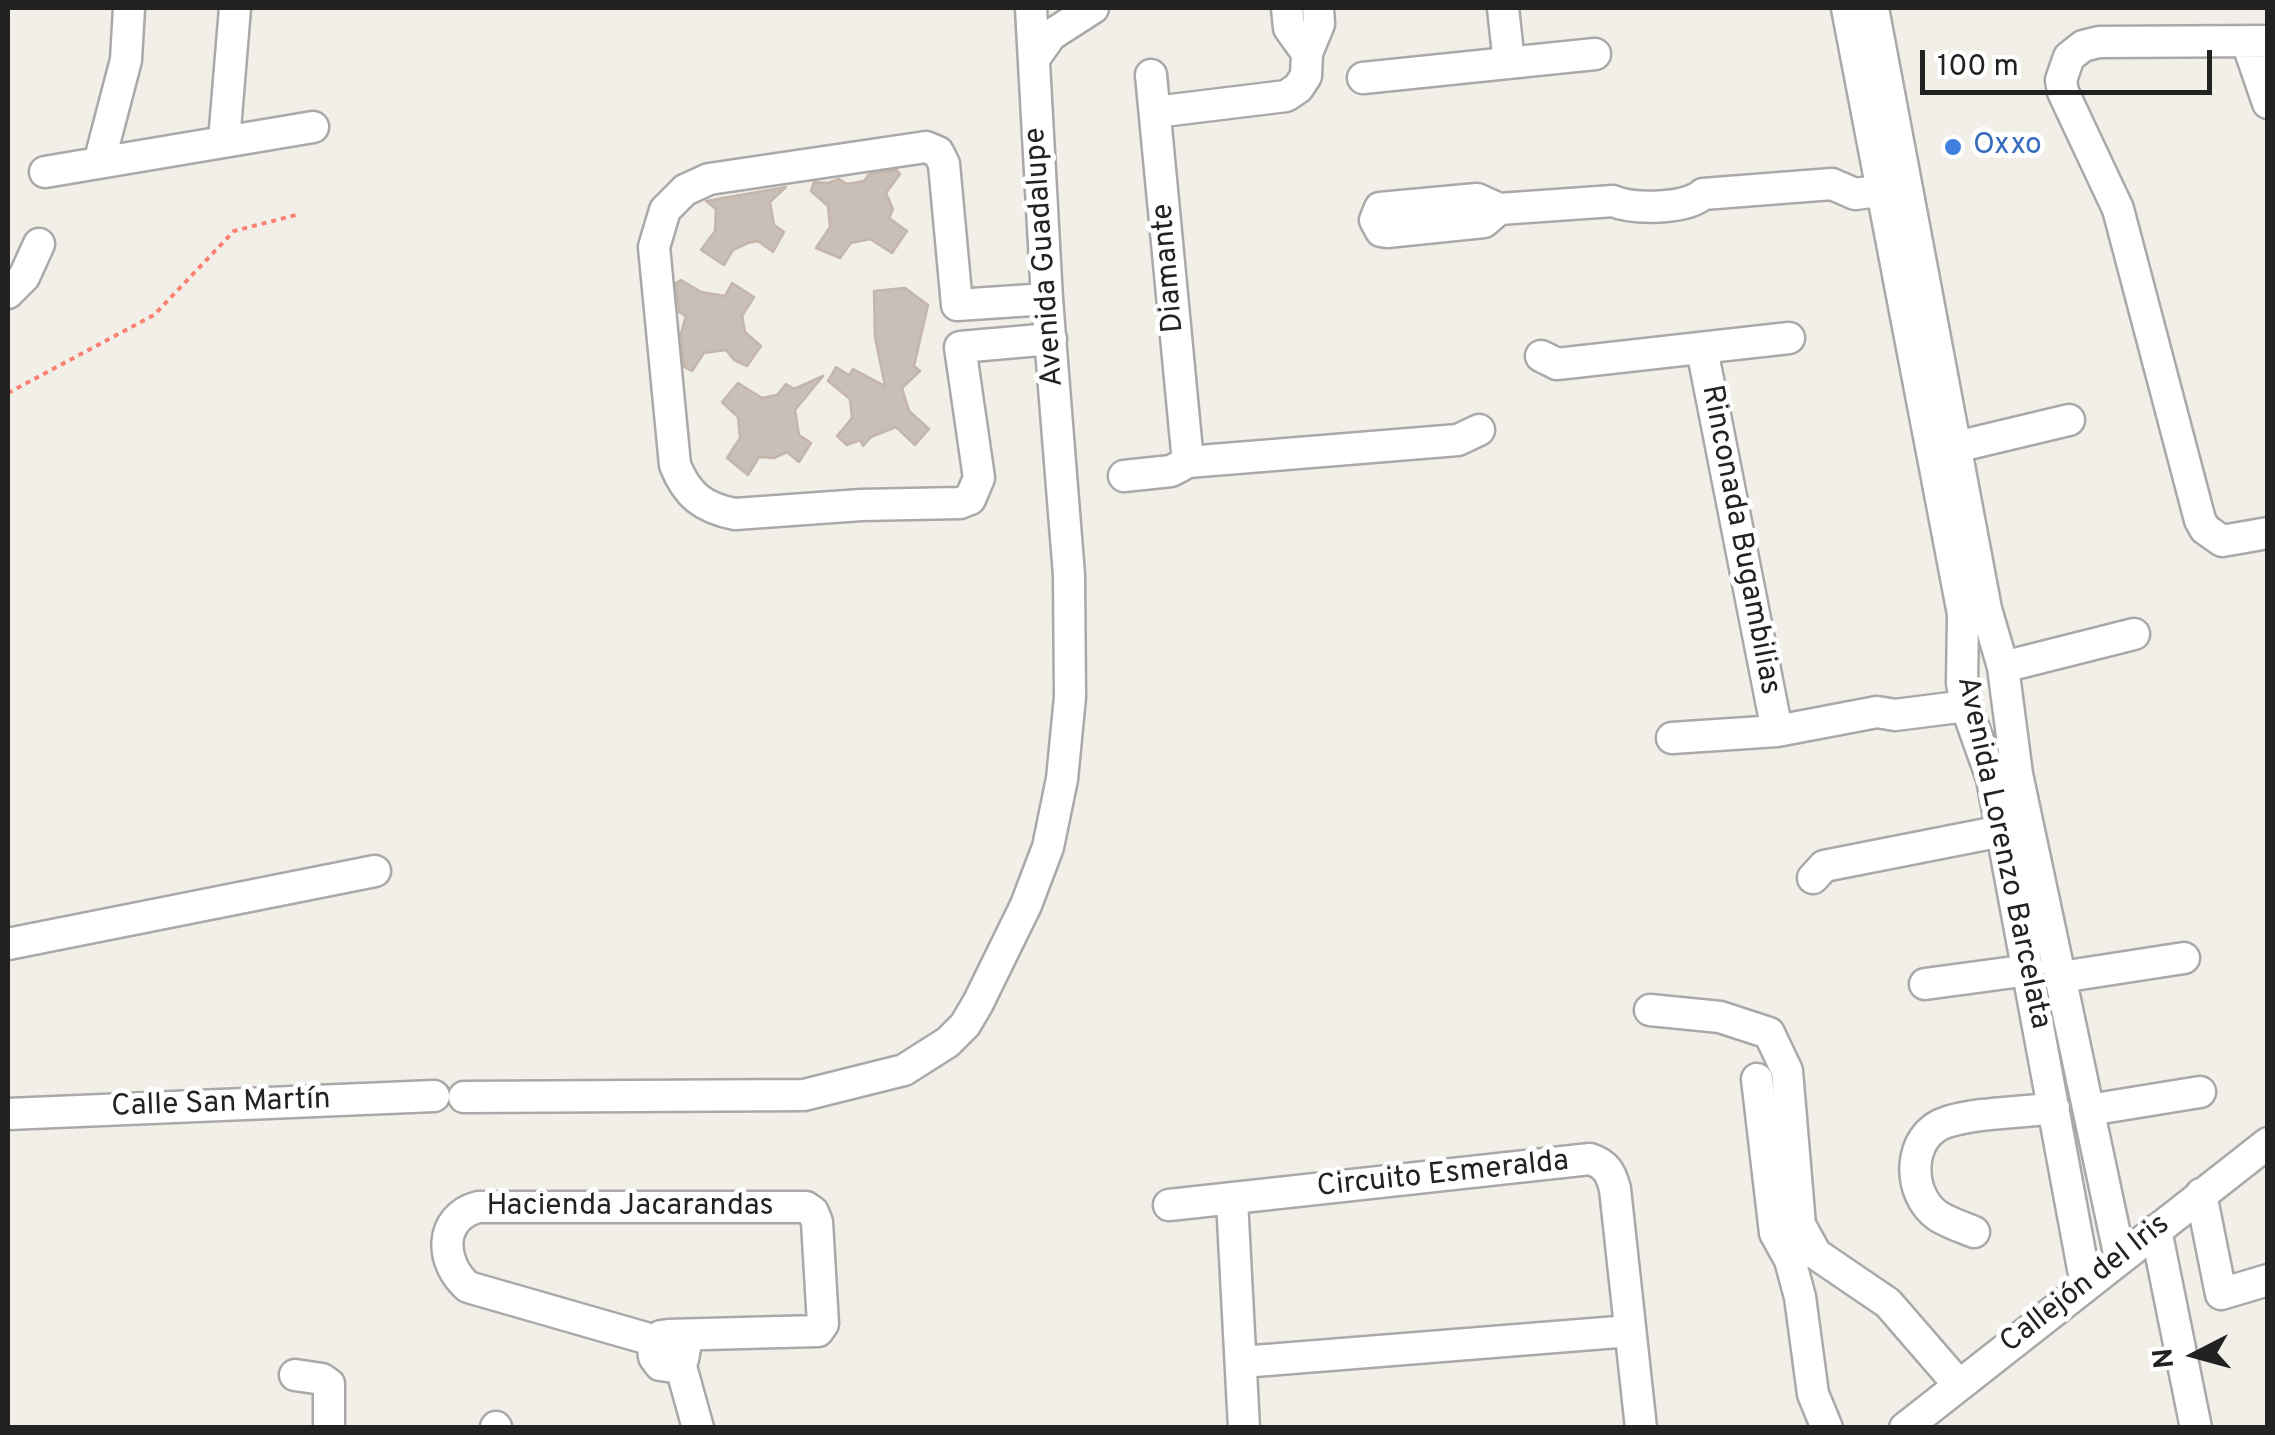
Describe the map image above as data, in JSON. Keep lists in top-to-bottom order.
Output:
{
  "streets": {
    "street": [
      "Avenida Guadalupe",
      "Diamante",
      "Rinconada Bugambilias",
      "Avenida Lorenzo Barcelata",
      "Calle San Martín",
      "Circuito Esmeralda",
      "Hacienda Jacarandas",
      "Callejón del Iris"
    ]
  },
  "crossings": [
    ["Avenida Guadalupe", "Calle San Martín"],
    ["Avenida Lorenzo Barcelata", "Callejón del Iris"]
  ],
  "places": ["Oxxo"],
  "scale_bar": "100 m",
  "north": "left"
}
